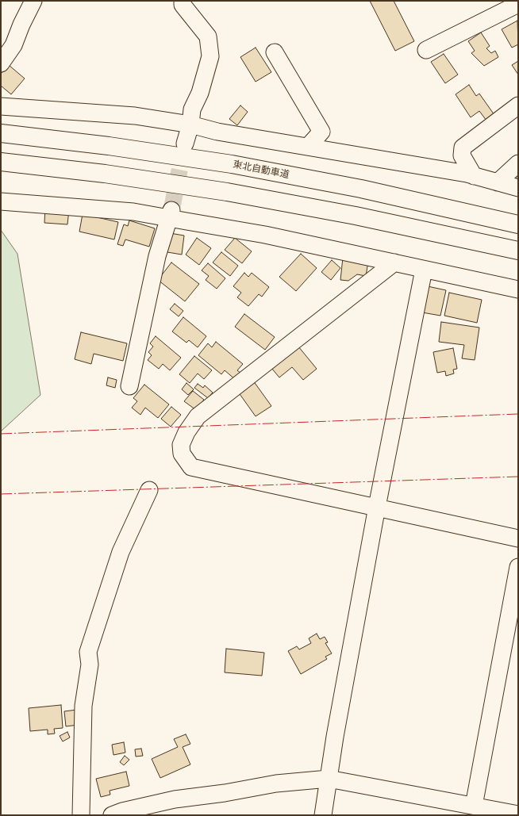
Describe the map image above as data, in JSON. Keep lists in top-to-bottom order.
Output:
{
  "streets": {
    "highway": ["東北自動車道"]
  }
}
